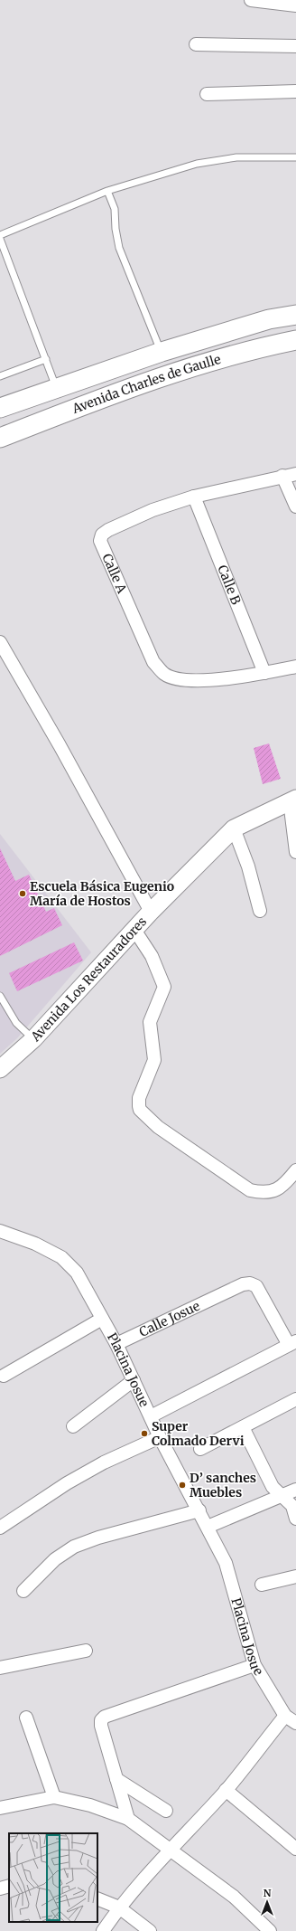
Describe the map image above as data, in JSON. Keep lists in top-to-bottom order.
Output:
{
  "streets": {
    "main road": ["Avenida Charles de Gaulle"],
    "street": [
      "Calle A",
      "Calle B",
      "Avenida Los Restauradores",
      "Calle Josue",
      "Placina Josue"
    ]
  },
  "crossings": [
    ["Calle A", "Calle B"],
    ["Calle Josue", "Placina Josue"]
  ],
  "places": ["Escuela Básica Eugenio María de Hostos", "Super Colmado Dervi", "D’ sanches Muebles"],
  "north": "top"
}
